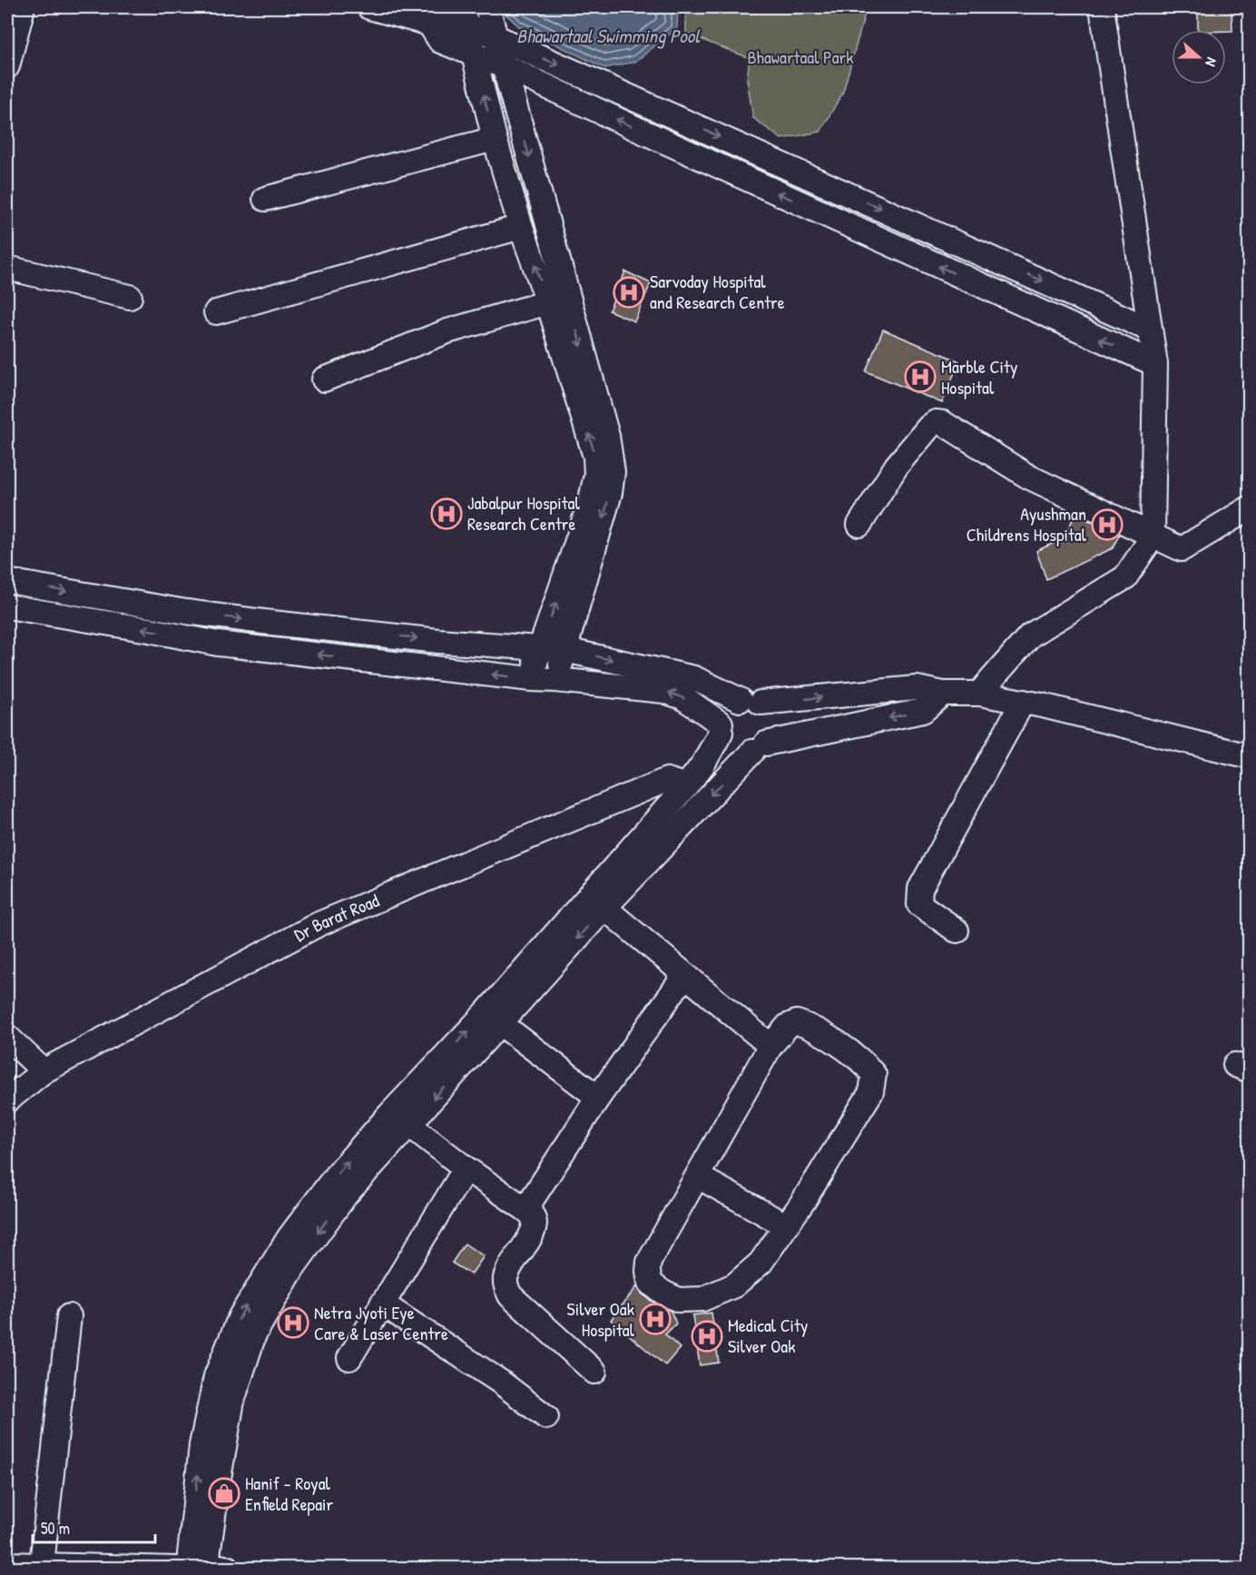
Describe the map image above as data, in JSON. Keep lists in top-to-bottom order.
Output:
{
  "streets": {
    "street": ["Dr Barat Road"]
  },
  "water": ["Bhawartaal Swimming Pool"],
  "parks": ["Bhawartaal Park"],
  "places": {
    "hospital": [
      "Sarvoday Hospital and Research Centre",
      "Marble City Hospital",
      "Jabalpur Hospital Research Centre",
      "Ayushman Childrens Hospital",
      "Silver Oak Hospital",
      "Netra Jyoti Eye Care & Laser Centre",
      "Medical City Silver Oak"
    ],
    "shop": ["Hanif - Royal Enfield Repair"]
  },
  "scale_bar": "50 m",
  "north": "right"
}
